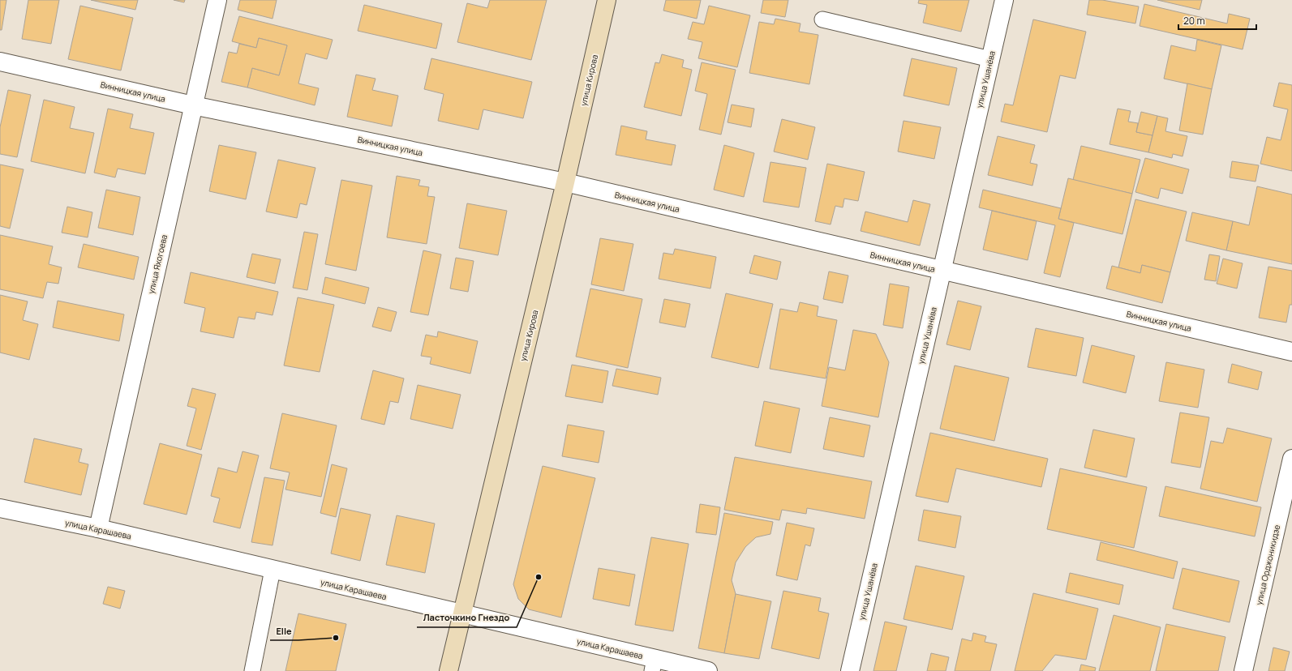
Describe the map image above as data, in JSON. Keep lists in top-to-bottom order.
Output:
{
  "streets": {
    "main road": ["улица Кирова"],
    "street": [
      "улица Ушанёва",
      "Винницкая улица",
      "улица Яхогоева",
      "улица Карашаева",
      "улица Орджоникидзе"
    ]
  },
  "crossings": [
    ["улица Ушанёва", "Винницкая улица"],
    ["улица Кирова", "Винницкая улица"],
    ["улица Кирова", "улица Карашаева"],
    ["Винницкая улица", "улица Яхогоева"],
    ["улица Яхогоева", "улица Карашаева"]
  ],
  "places": ["Ласточкино Гнездо", "Elle"],
  "scale_bar": "20 m"
}
